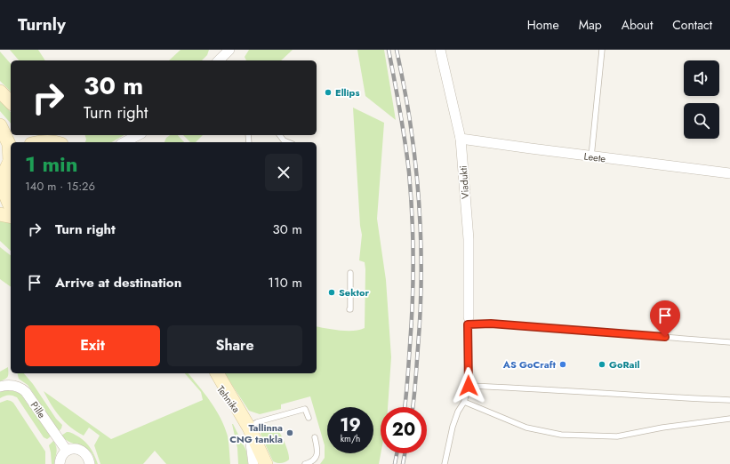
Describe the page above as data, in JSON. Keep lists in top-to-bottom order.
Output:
{
  "streets": {
    "main road": ["Tehnika"],
    "street": ["Leete", "Viadukti", "Pille"]
  },
  "crossings": [
    ["Leete", "Viadukti"]
  ],
  "places": [
    "Ellips",
    "Sektor",
    "AS GoCraft",
    "GoRail",
    "Tallinna CNG tankla"
  ],
  "page": {
    "header": "Turnly",
    "nav": [
      "Home",
      "Map",
      "About",
      "Contact"
    ],
    "turn": ["30 m", "Turn right"],
    "heading": ["1 min", "140 m · 15:26"],
    "list": [
      {
        "name": "Turn right",
        "value": "30 m"
      },
      {
        "name": "Arrive at destination",
        "value": "110 m"
      }
    ],
    "buttons": ["Exit", "Share"],
    "speed": "19 km/h",
    "limit": "20"
  }
}
